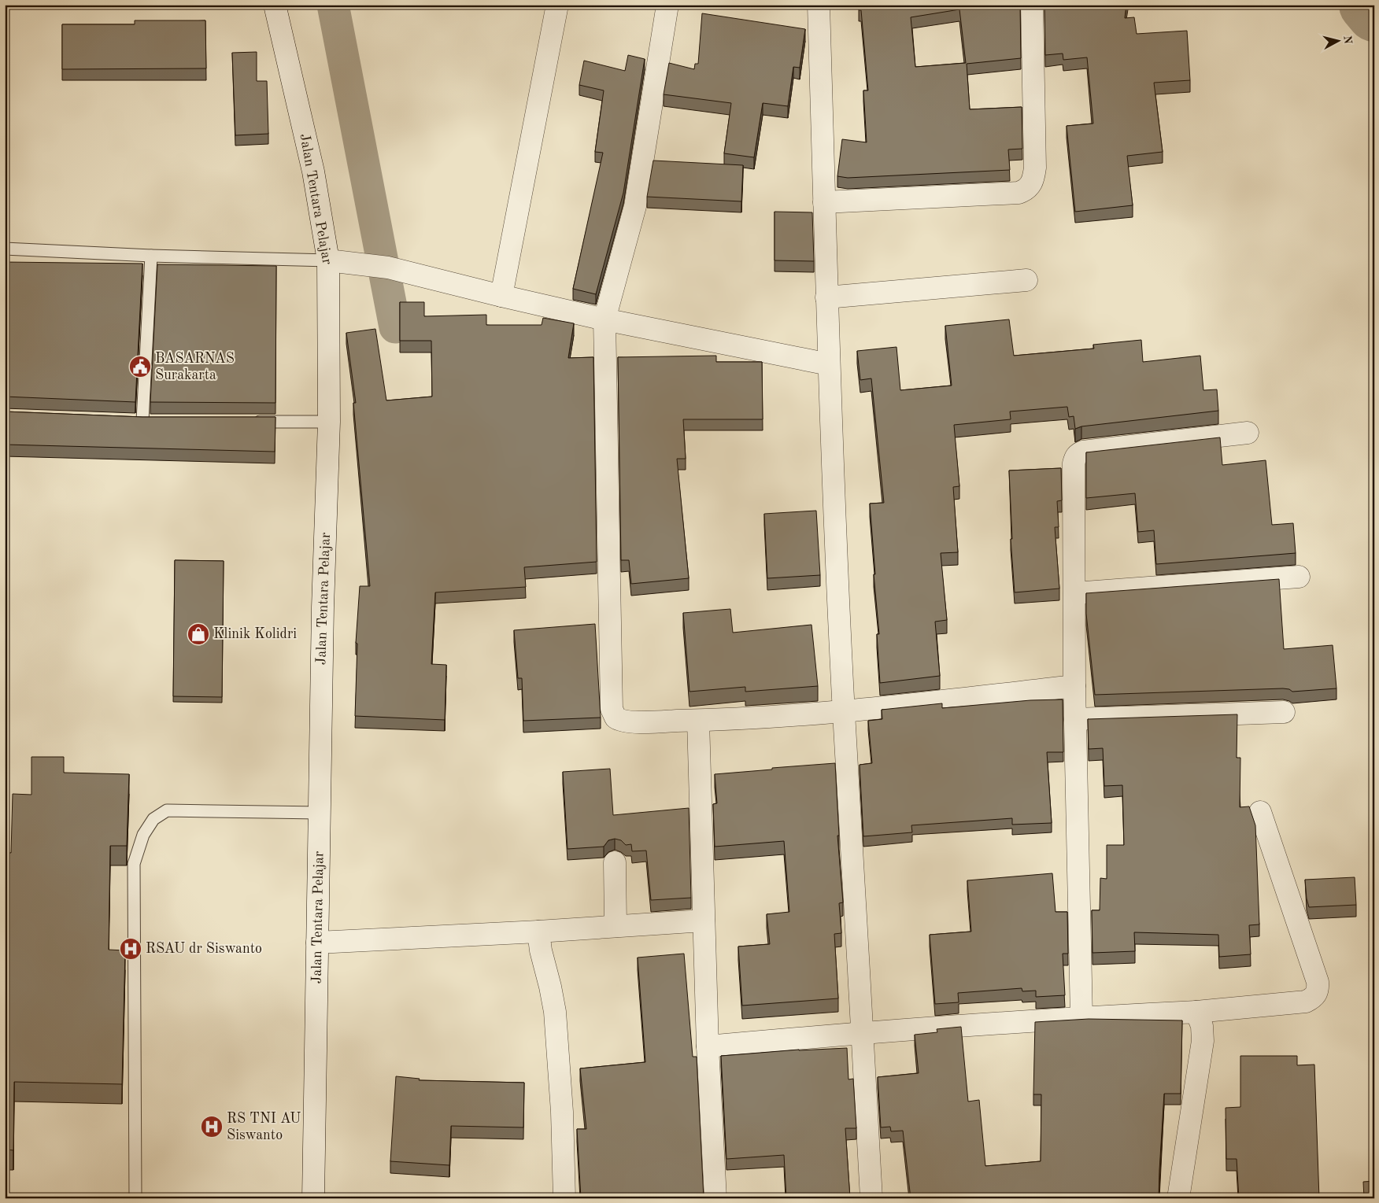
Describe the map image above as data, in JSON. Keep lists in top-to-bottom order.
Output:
{
  "streets": {
    "street": ["Jalan Tentara Pelajar"]
  },
  "places": {
    "public building": ["BASARNAS Surakarta"],
    "shop": ["Klinik Kolidri"],
    "hospital": ["RSAU dr Siswanto", "RS TNI AU Siswanto"]
  },
  "north": "right"
}
